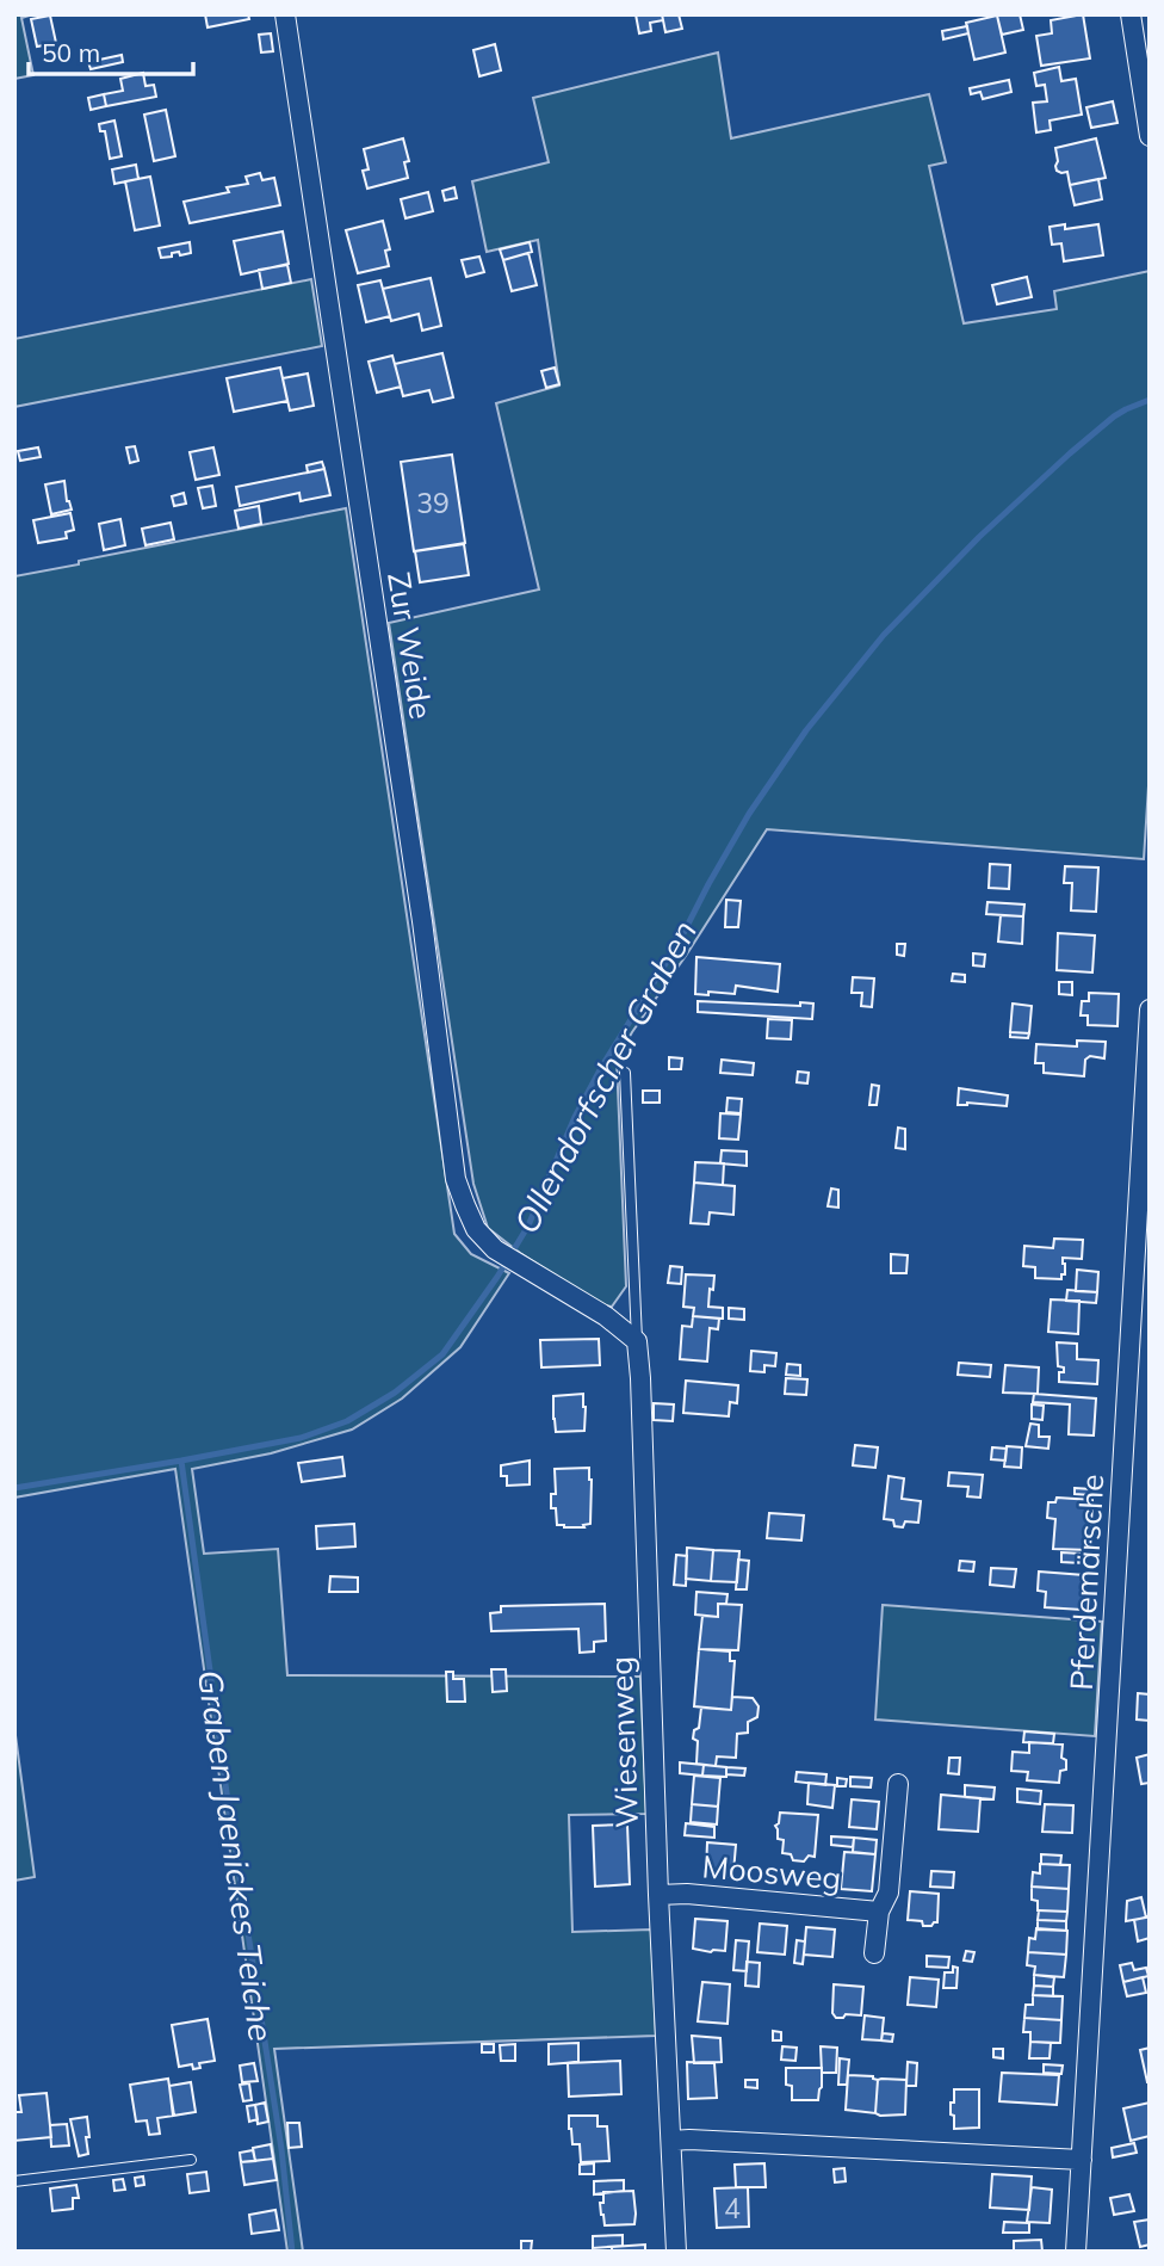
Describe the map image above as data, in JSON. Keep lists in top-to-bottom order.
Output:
{
  "streets": {
    "street": [
      "Zur Weide",
      "Pferdemärsche",
      "Wiesenweg",
      "Moosweg"
    ]
  },
  "crossings": [
    ["Zur Weide", "Wiesenweg"],
    ["Wiesenweg", "Moosweg"]
  ],
  "water": ["Ollendorfscher Graben", "Graben Jaenickes Teiche"],
  "house_numbers": ["39", "4"],
  "scale_bar": "50 m"
}
